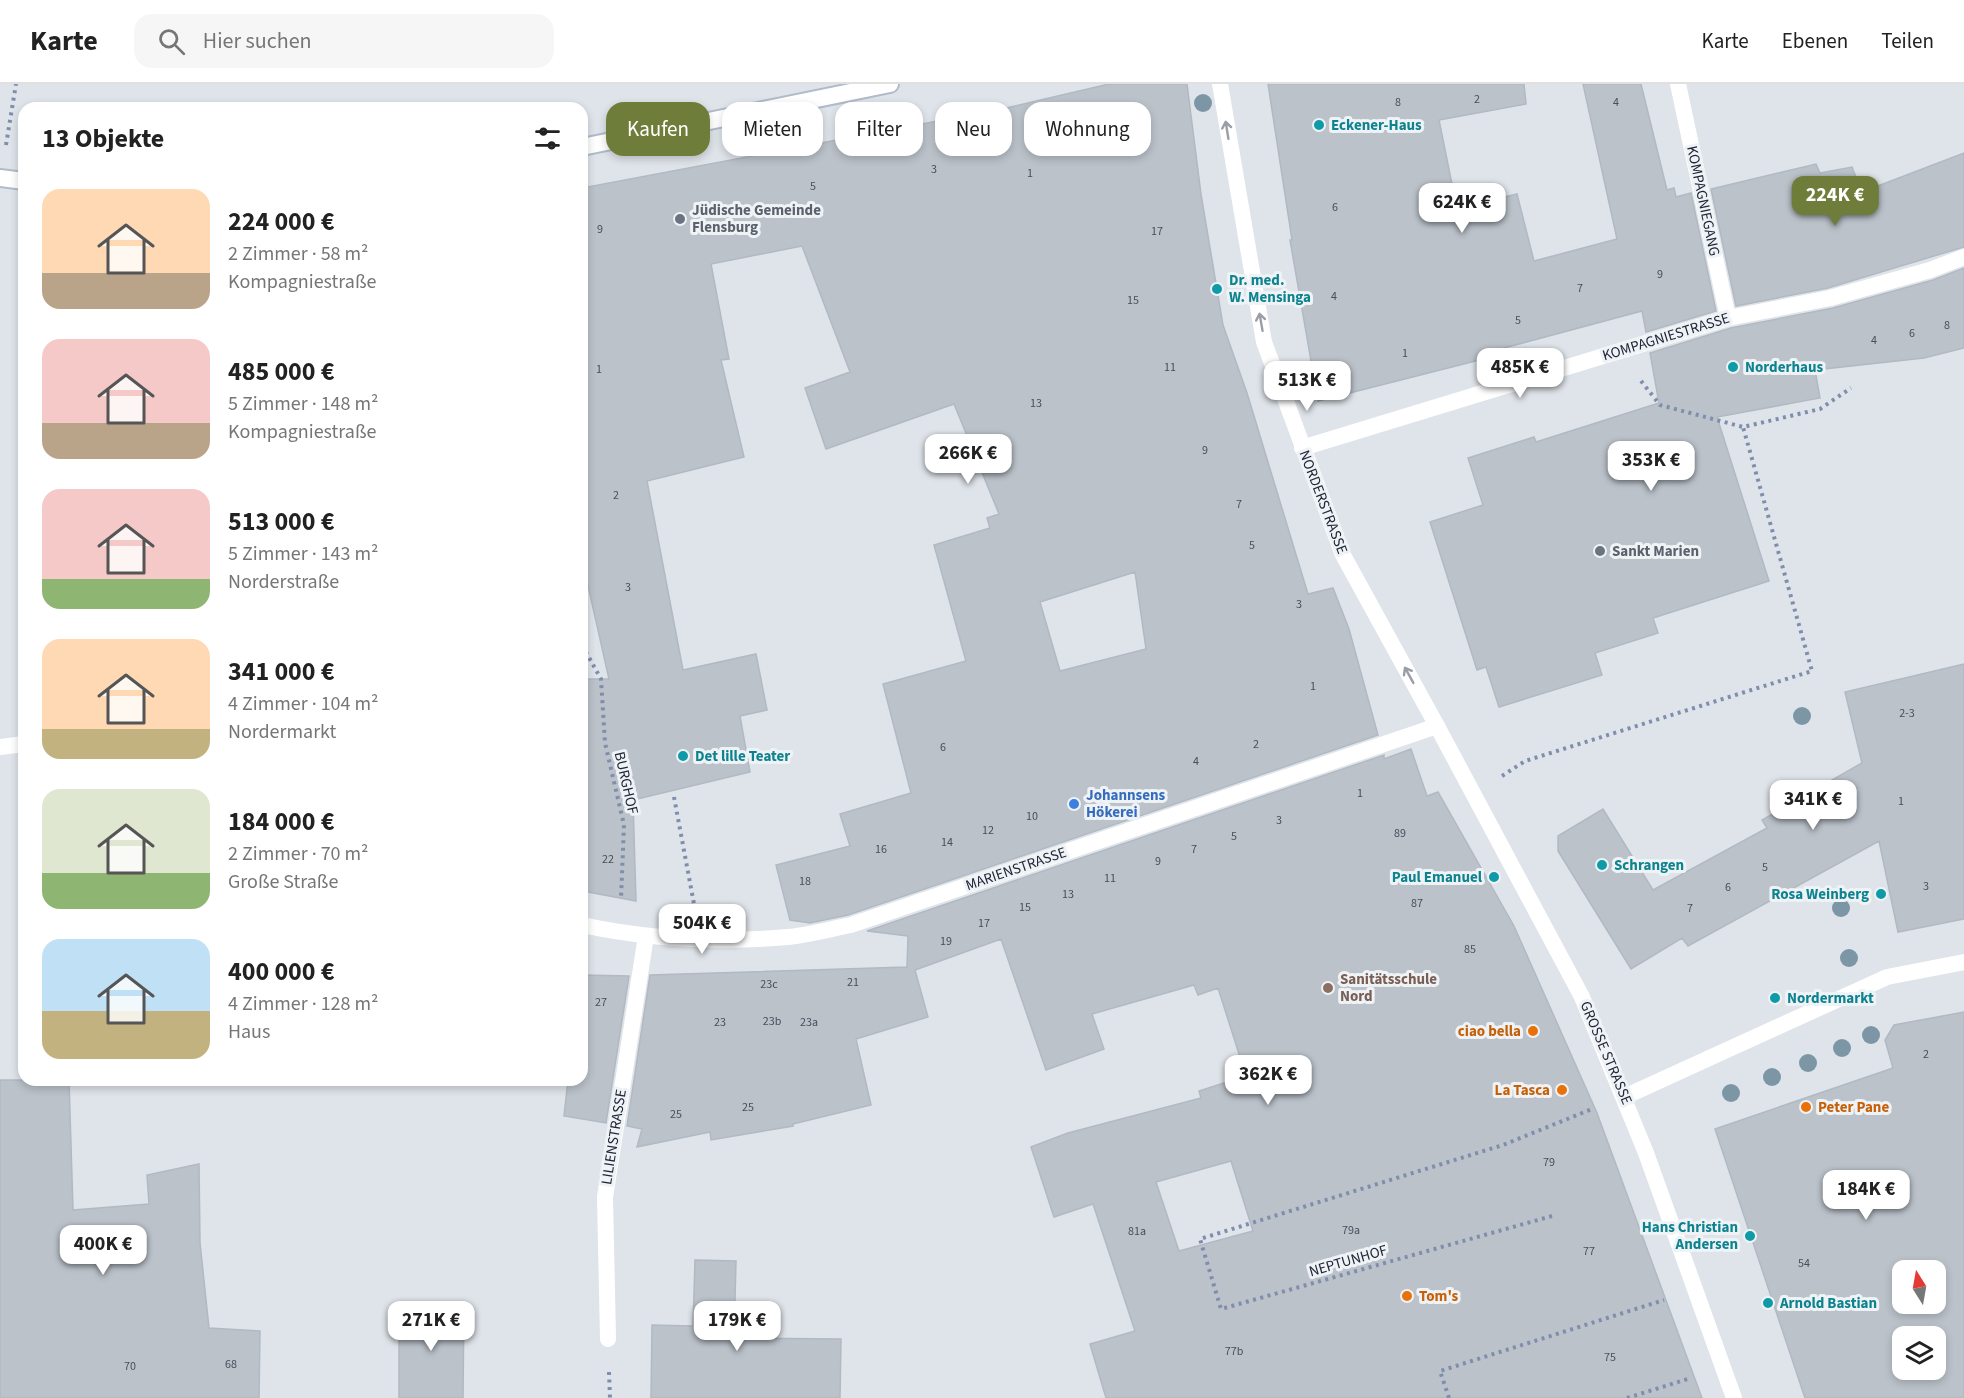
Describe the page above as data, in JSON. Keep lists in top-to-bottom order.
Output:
{
  "streets": {
    "street": [
      "KOMPAGNIEGANG",
      "KOMPAGNIESTRASSE",
      "NORDERSTRASSE",
      "MARIENSTRASSE",
      "GROSSE STRASSE",
      "LILIENSTRASSE"
    ],
    "path": ["BURGHOF", "NEPTUNHOF"]
  },
  "crossings": [
    ["KOMPAGNIEGANG", "KOMPAGNIESTRASSE"],
    ["KOMPAGNIESTRASSE", "NORDERSTRASSE"],
    ["NORDERSTRASSE", "MARIENSTRASSE"],
    ["NORDERSTRASSE", "GROSSE STRASSE"],
    ["BURGHOF", "MARIENSTRASSE"],
    ["MARIENSTRASSE", "GROSSE STRASSE"],
    ["MARIENSTRASSE", "LILIENSTRASSE"],
    ["GROSSE STRASSE", "NEPTUNHOF"]
  ],
  "one_way": ["NORDERSTRASSE"],
  "places": [
    "Eckener-Haus",
    "Jüdische Gemeinde Flensburg",
    "Dr. med. W. Mensinga",
    "Norderhaus",
    "Sankt Marien",
    "Det lille Teater",
    "Johannsens Hökerei",
    "Schrangen",
    "Paul Emanuel",
    "Rosa Weinberg",
    "Sanitätsschule Nord",
    "Nordermarkt",
    "ciao bella",
    "La Tasca",
    "Peter Pane",
    "Hans Christian Andersen",
    "Tom's",
    "Arnold Bastian"
  ],
  "house_numbers": [
    "2",
    "8",
    "4",
    "3",
    "1",
    "5",
    "6",
    "9",
    "17",
    "9",
    "7",
    "4",
    "15",
    "5",
    "8",
    "6",
    "4",
    "1",
    "11",
    "1",
    "13",
    "9",
    "2",
    "7",
    "5",
    "3",
    "3",
    "1",
    "2-3",
    "2",
    "6",
    "4",
    "1",
    "1",
    "10",
    "3",
    "12",
    "89",
    "5",
    "14",
    "16",
    "7",
    "22",
    "9",
    "5",
    "11",
    "18",
    "3",
    "6",
    "13",
    "87",
    "15",
    "7",
    "17",
    "19",
    "85",
    "21",
    "23c",
    "27",
    "23b",
    "23",
    "23a",
    "2",
    "25",
    "25",
    "79",
    "79a",
    "81a",
    "77",
    "54",
    "77b",
    "75",
    "68",
    "70"
  ],
  "north": "top",
  "page": {
    "header": "Karte",
    "search": "Hier suchen",
    "nav": ["Karte", "Ebenen", "Teilen"],
    "chip": [
      "Kaufen",
      "Mieten",
      "Filter",
      "Neu",
      "Wohnung"
    ],
    "heading": "13 Objekte",
    "list": [
      {
        "name": "224 000 €",
        "note": "2 Zimmer · 58 m² · Kompagniestraße"
      },
      {
        "name": "485 000 €",
        "note": "5 Zimmer · 148 m² · Kompagniestraße"
      },
      {
        "name": "513 000 €",
        "note": "5 Zimmer · 143 m² · Norderstraße"
      },
      {
        "name": "341 000 €",
        "note": "4 Zimmer · 104 m² · Nordermarkt"
      },
      {
        "name": "184 000 €",
        "note": "2 Zimmer · 70 m² · Große Straße"
      },
      {
        "name": "400 000 €",
        "note": "4 Zimmer · 128 m² · Haus"
      }
    ],
    "price": [
      "224K €",
      "624K €",
      "485K €",
      "513K €",
      "266K €",
      "353K €",
      "341K €",
      "504K €",
      "362K €",
      "184K €",
      "400K €",
      "271K €",
      "179K €"
    ]
  }
}
